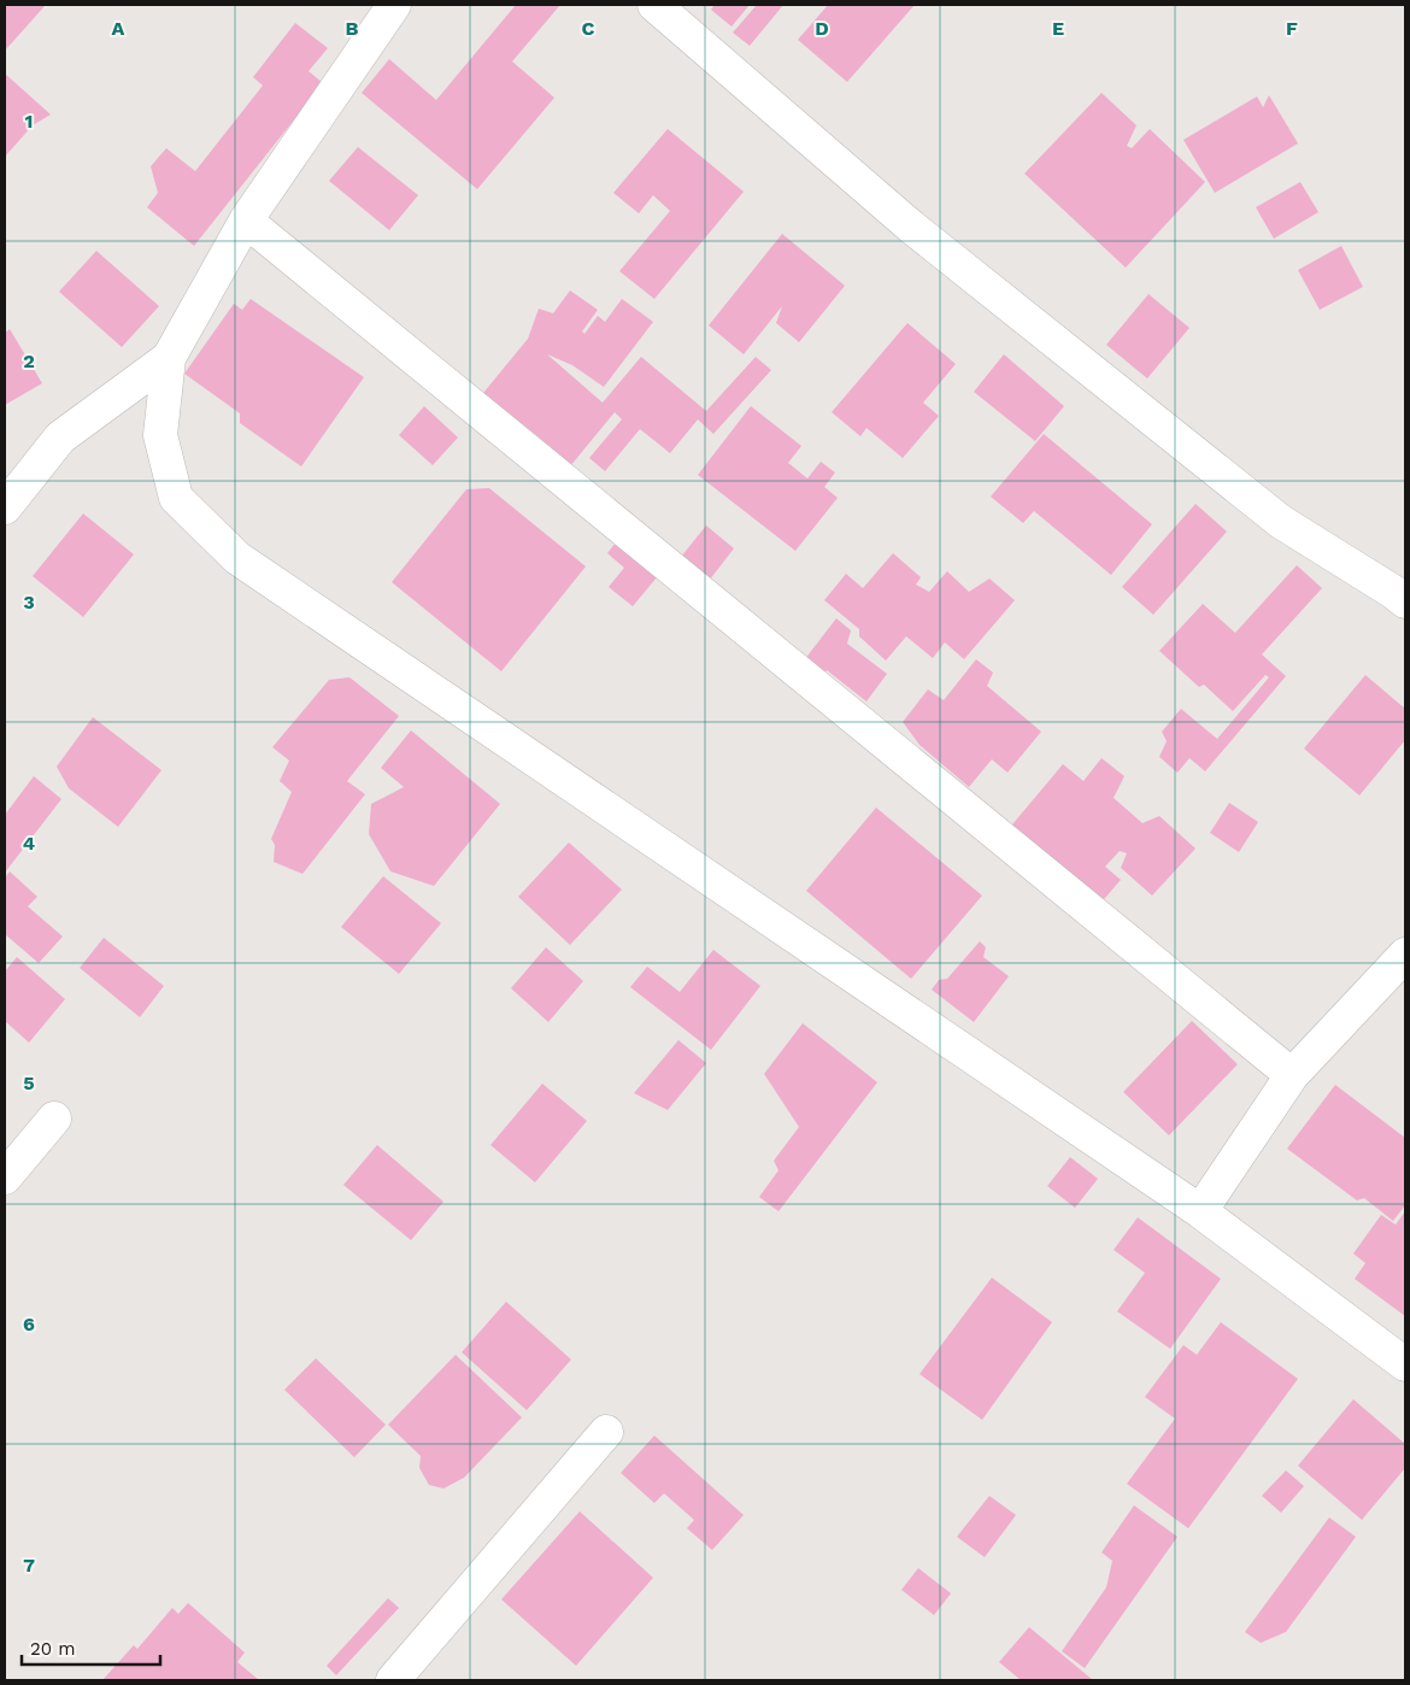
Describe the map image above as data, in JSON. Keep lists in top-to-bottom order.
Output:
{
  "scale_bar": "20 m",
  "grid": {
    "columns": [
      "A",
      "B",
      "C",
      "D",
      "E",
      "F"
    ],
    "rows": [
      "1",
      "2",
      "3",
      "4",
      "5",
      "6",
      "7"
    ]
  }
}
